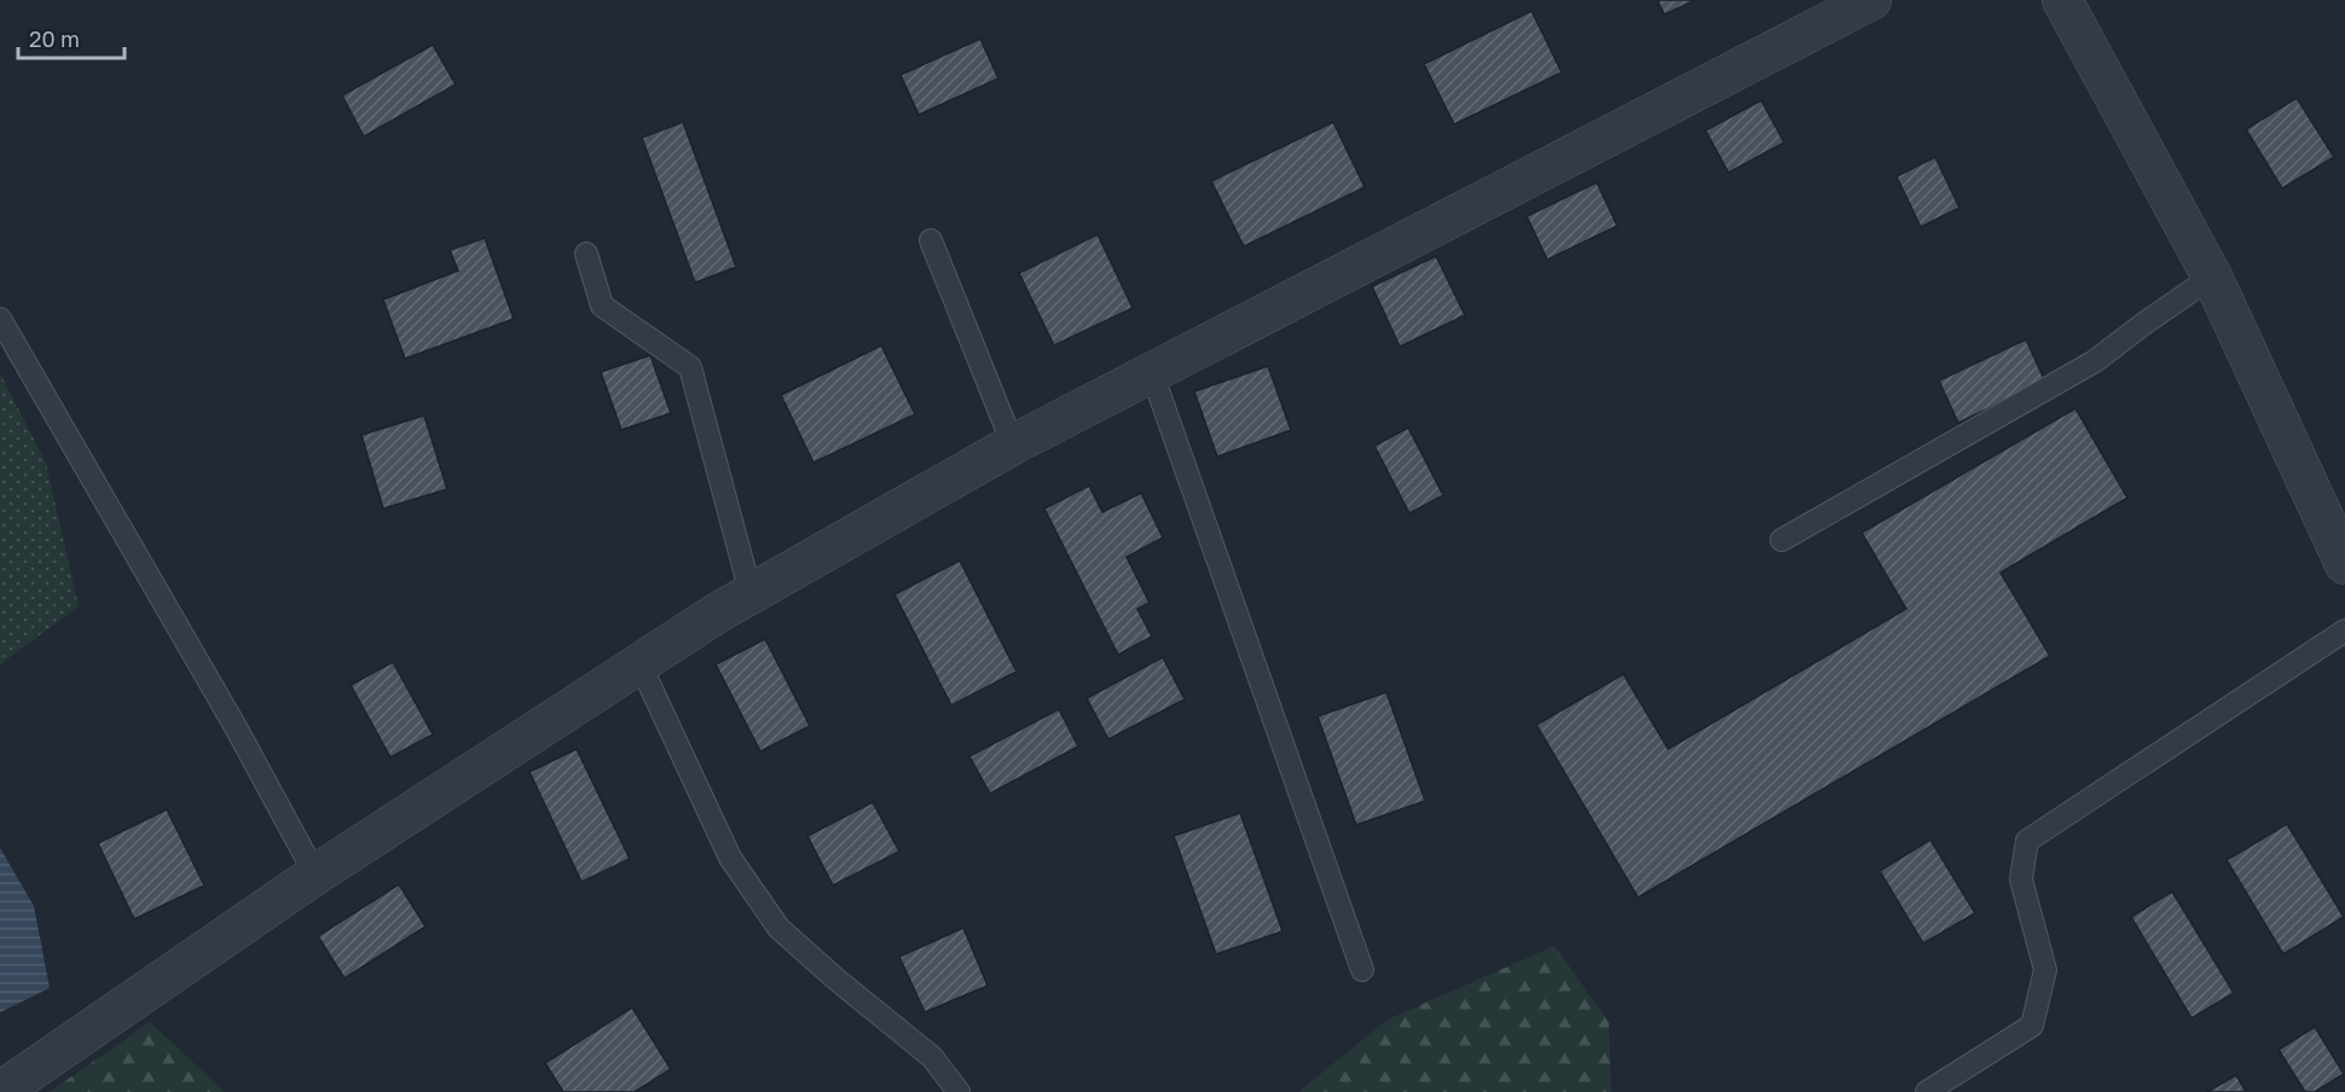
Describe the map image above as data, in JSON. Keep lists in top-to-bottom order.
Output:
{
  "scale_bar": "20 m"
}
